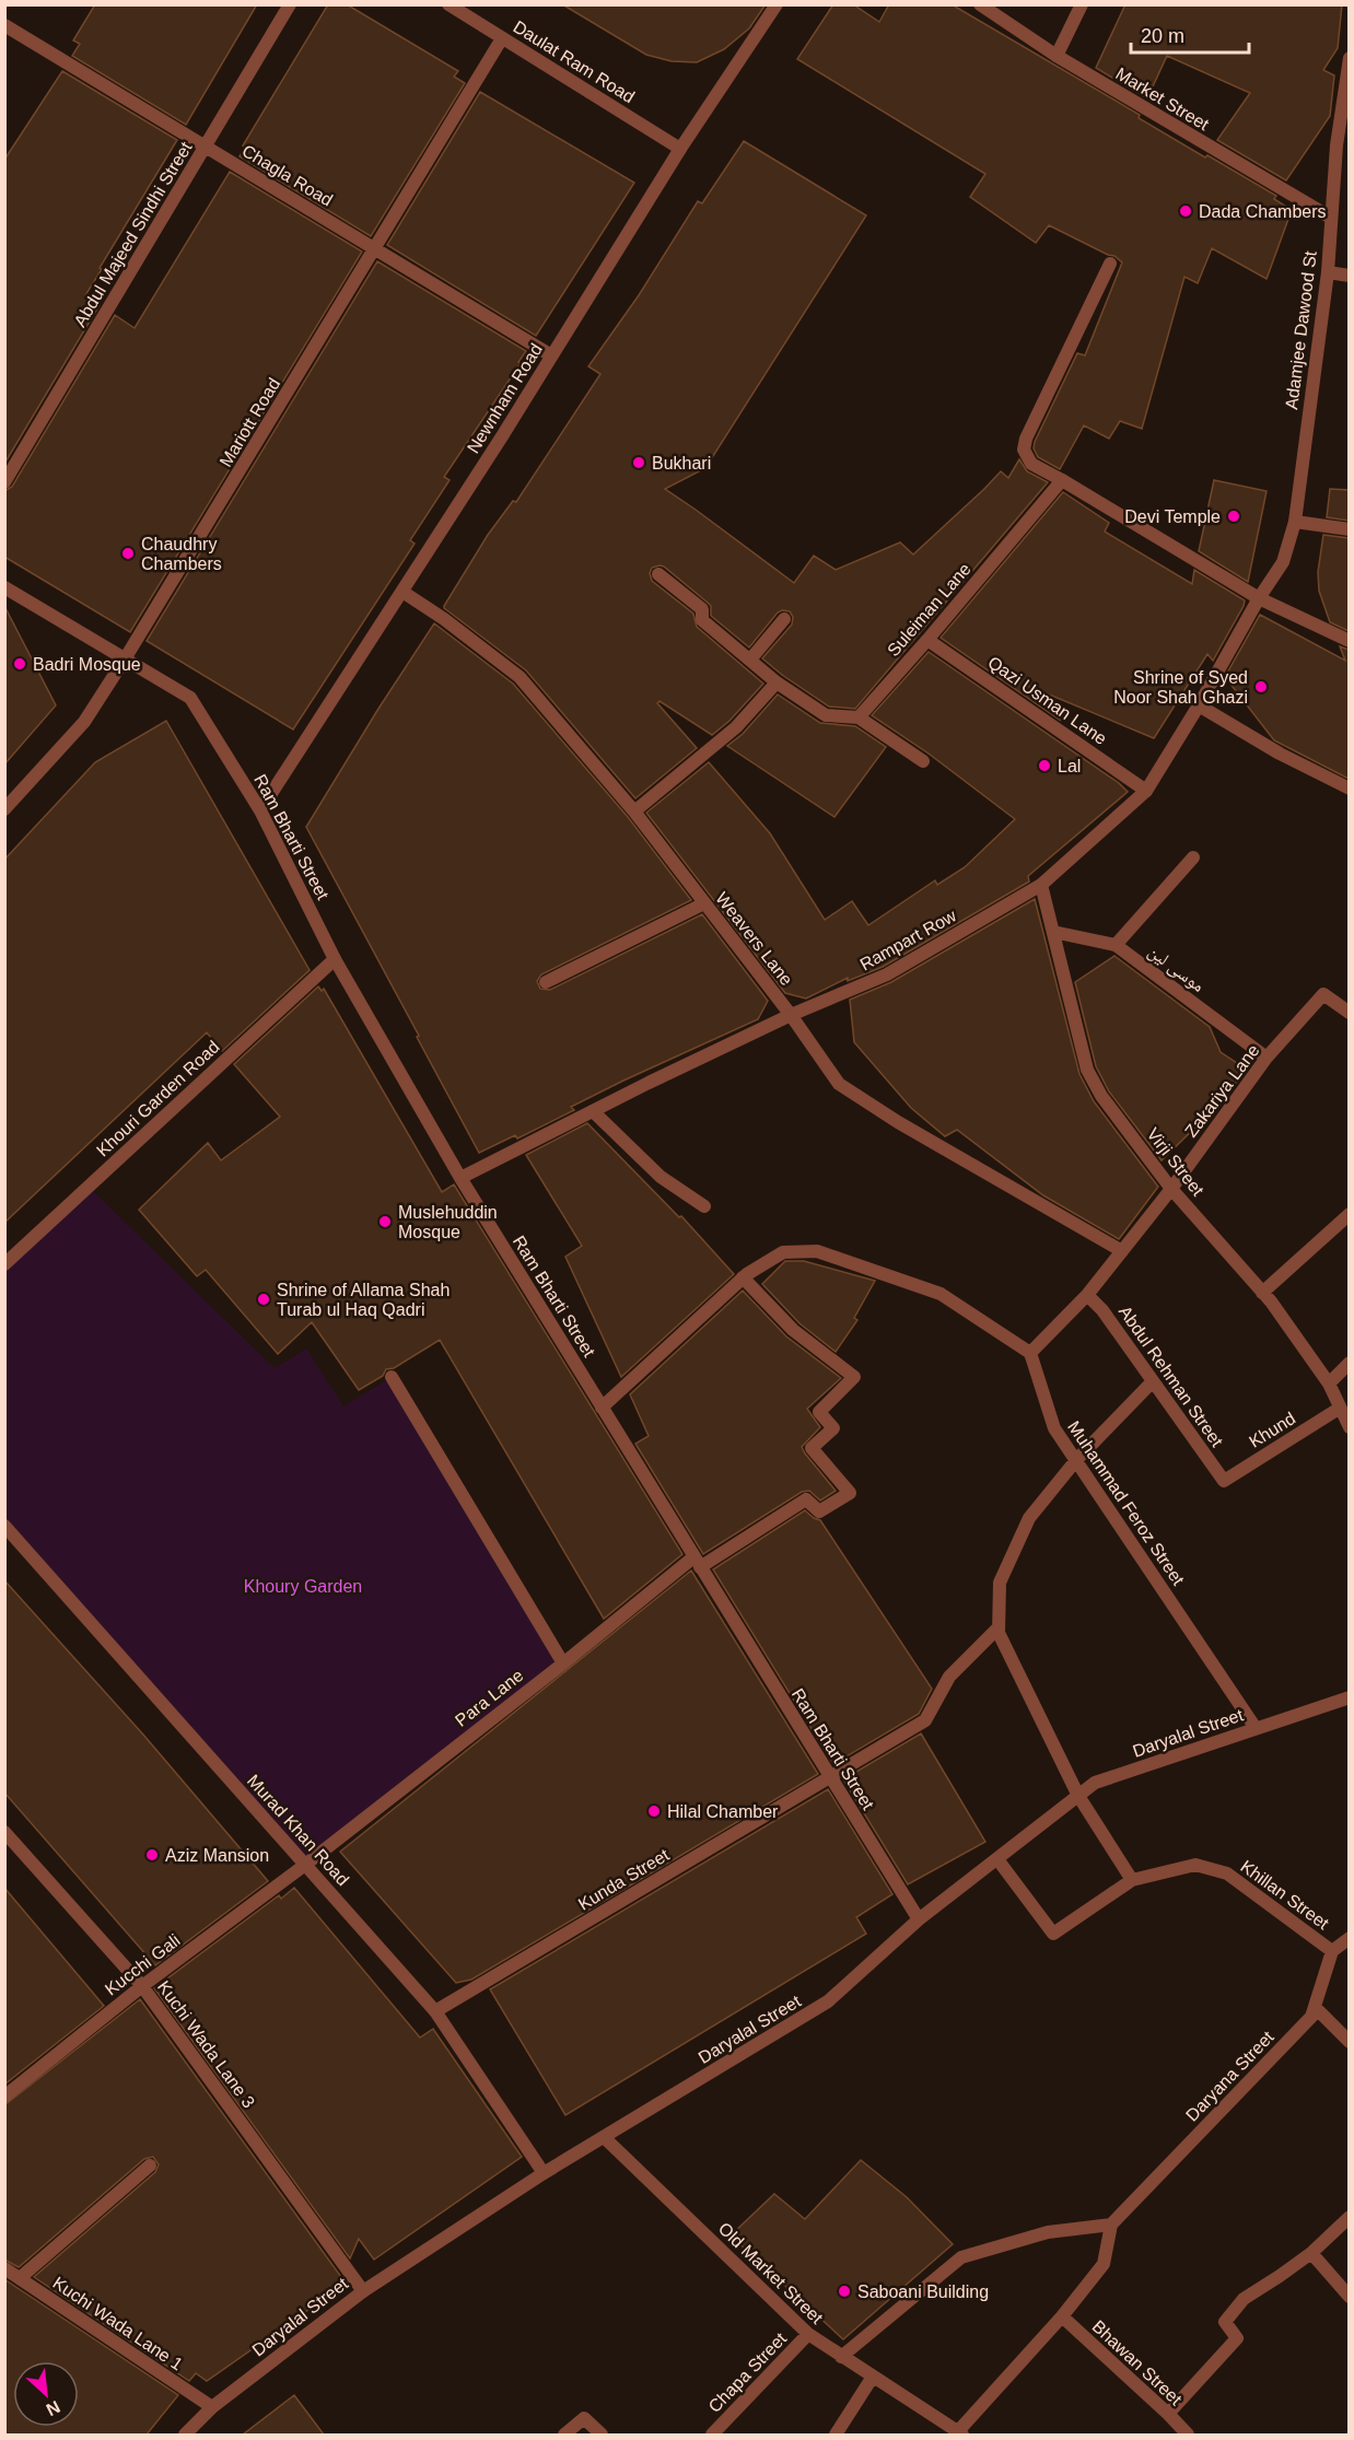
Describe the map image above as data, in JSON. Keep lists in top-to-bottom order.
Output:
{
  "streets": {
    "street": [
      "Daulat Ram Road",
      "Market Street",
      "Chagla Road",
      "Abdul Majeed Sindhi Street",
      "Adamjee Dawood St",
      "Newnham Road",
      "Mariott Road",
      "Suleiman Lane",
      "Qazi Usman Lane",
      "Ram Bharti Street",
      "Weavers Lane",
      "Rampart Row",
      "موسی لین",
      "Zakariya Lane",
      "Khouri Garden Road",
      "Virji Street",
      "Abdul Rehman Street",
      "Khund",
      "Muhammad Feroz Street",
      "Para Lane",
      "Daryalal Street",
      "Murad Khan Road",
      "Kunda Street",
      "Khillan Street",
      "Kucchi Gali",
      "Kuchi Wada Lane 3",
      "Daryana Street",
      "Old Market Street",
      "Kuchi Wada Lane 1",
      "Bhawan Street",
      "Chapa Street"
    ]
  },
  "crossings": [
    ["Daulat Ram Road", "Newnham Road"],
    ["Daulat Ram Road", "Mariott Road"],
    ["Market Street", "Adamjee Dawood St"],
    ["Chagla Road", "Abdul Majeed Sindhi Street"],
    ["Chagla Road", "Newnham Road"],
    ["Chagla Road", "Mariott Road"],
    ["Adamjee Dawood St", "Rampart Row"],
    ["Newnham Road", "Ram Bharti Street"],
    ["Newnham Road", "Weavers Lane"],
    ["Mariott Road", "Ram Bharti Street"],
    ["Suleiman Lane", "Qazi Usman Lane"],
    ["Qazi Usman Lane", "Rampart Row"],
    ["Ram Bharti Street", "Rampart Row"],
    ["Ram Bharti Street", "Khouri Garden Road"],
    ["Ram Bharti Street", "Para Lane"],
    ["Ram Bharti Street", "Daryalal Street"],
    ["Ram Bharti Street", "Kunda Street"],
    ["Weavers Lane", "Rampart Row"],
    ["Weavers Lane", "Zakariya Lane"],
    ["Rampart Row", "Virji Street"],
    ["موسی لین", "Zakariya Lane"],
    ["موسی لین", "Virji Street"],
    ["Zakariya Lane", "Virji Street"],
    ["Zakariya Lane", "Abdul Rehman Street"],
    ["Zakariya Lane", "Muhammad Feroz Street"],
    ["Virji Street", "Khund"],
    ["Abdul Rehman Street", "Khund"],
    ["Muhammad Feroz Street", "Daryalal Street"],
    ["Para Lane", "Murad Khan Road"],
    ["Para Lane", "Kucchi Gali"],
    ["Daryalal Street", "Murad Khan Road"],
    ["Daryalal Street", "Khillan Street"],
    ["Daryalal Street", "Kuchi Wada Lane 3"],
    ["Daryalal Street", "Old Market Street"],
    ["Daryalal Street", "Kuchi Wada Lane 1"],
    ["Murad Khan Road", "Kunda Street"],
    ["Murad Khan Road", "Kucchi Gali"],
    ["Khillan Street", "Daryana Street"],
    ["Kucchi Gali", "Kuchi Wada Lane 3"],
    ["Old Market Street", "Chapa Street"]
  ],
  "parks": ["Khoury Garden"],
  "places": [
    "Dada Chambers",
    "Bukhari",
    "Devi Temple",
    "Chaudhry Chambers",
    "Badri Mosque",
    "Shrine of Syed Noor Shah Ghazi",
    "Lal",
    "Muslehuddin Mosque",
    "Shrine of Allama Shah Turab ul Haq Qadri",
    "Hilal Chamber",
    "Aziz Mansion",
    "Saboani Building"
  ],
  "scale_bar": "20 m",
  "north": "bottom right"
}
